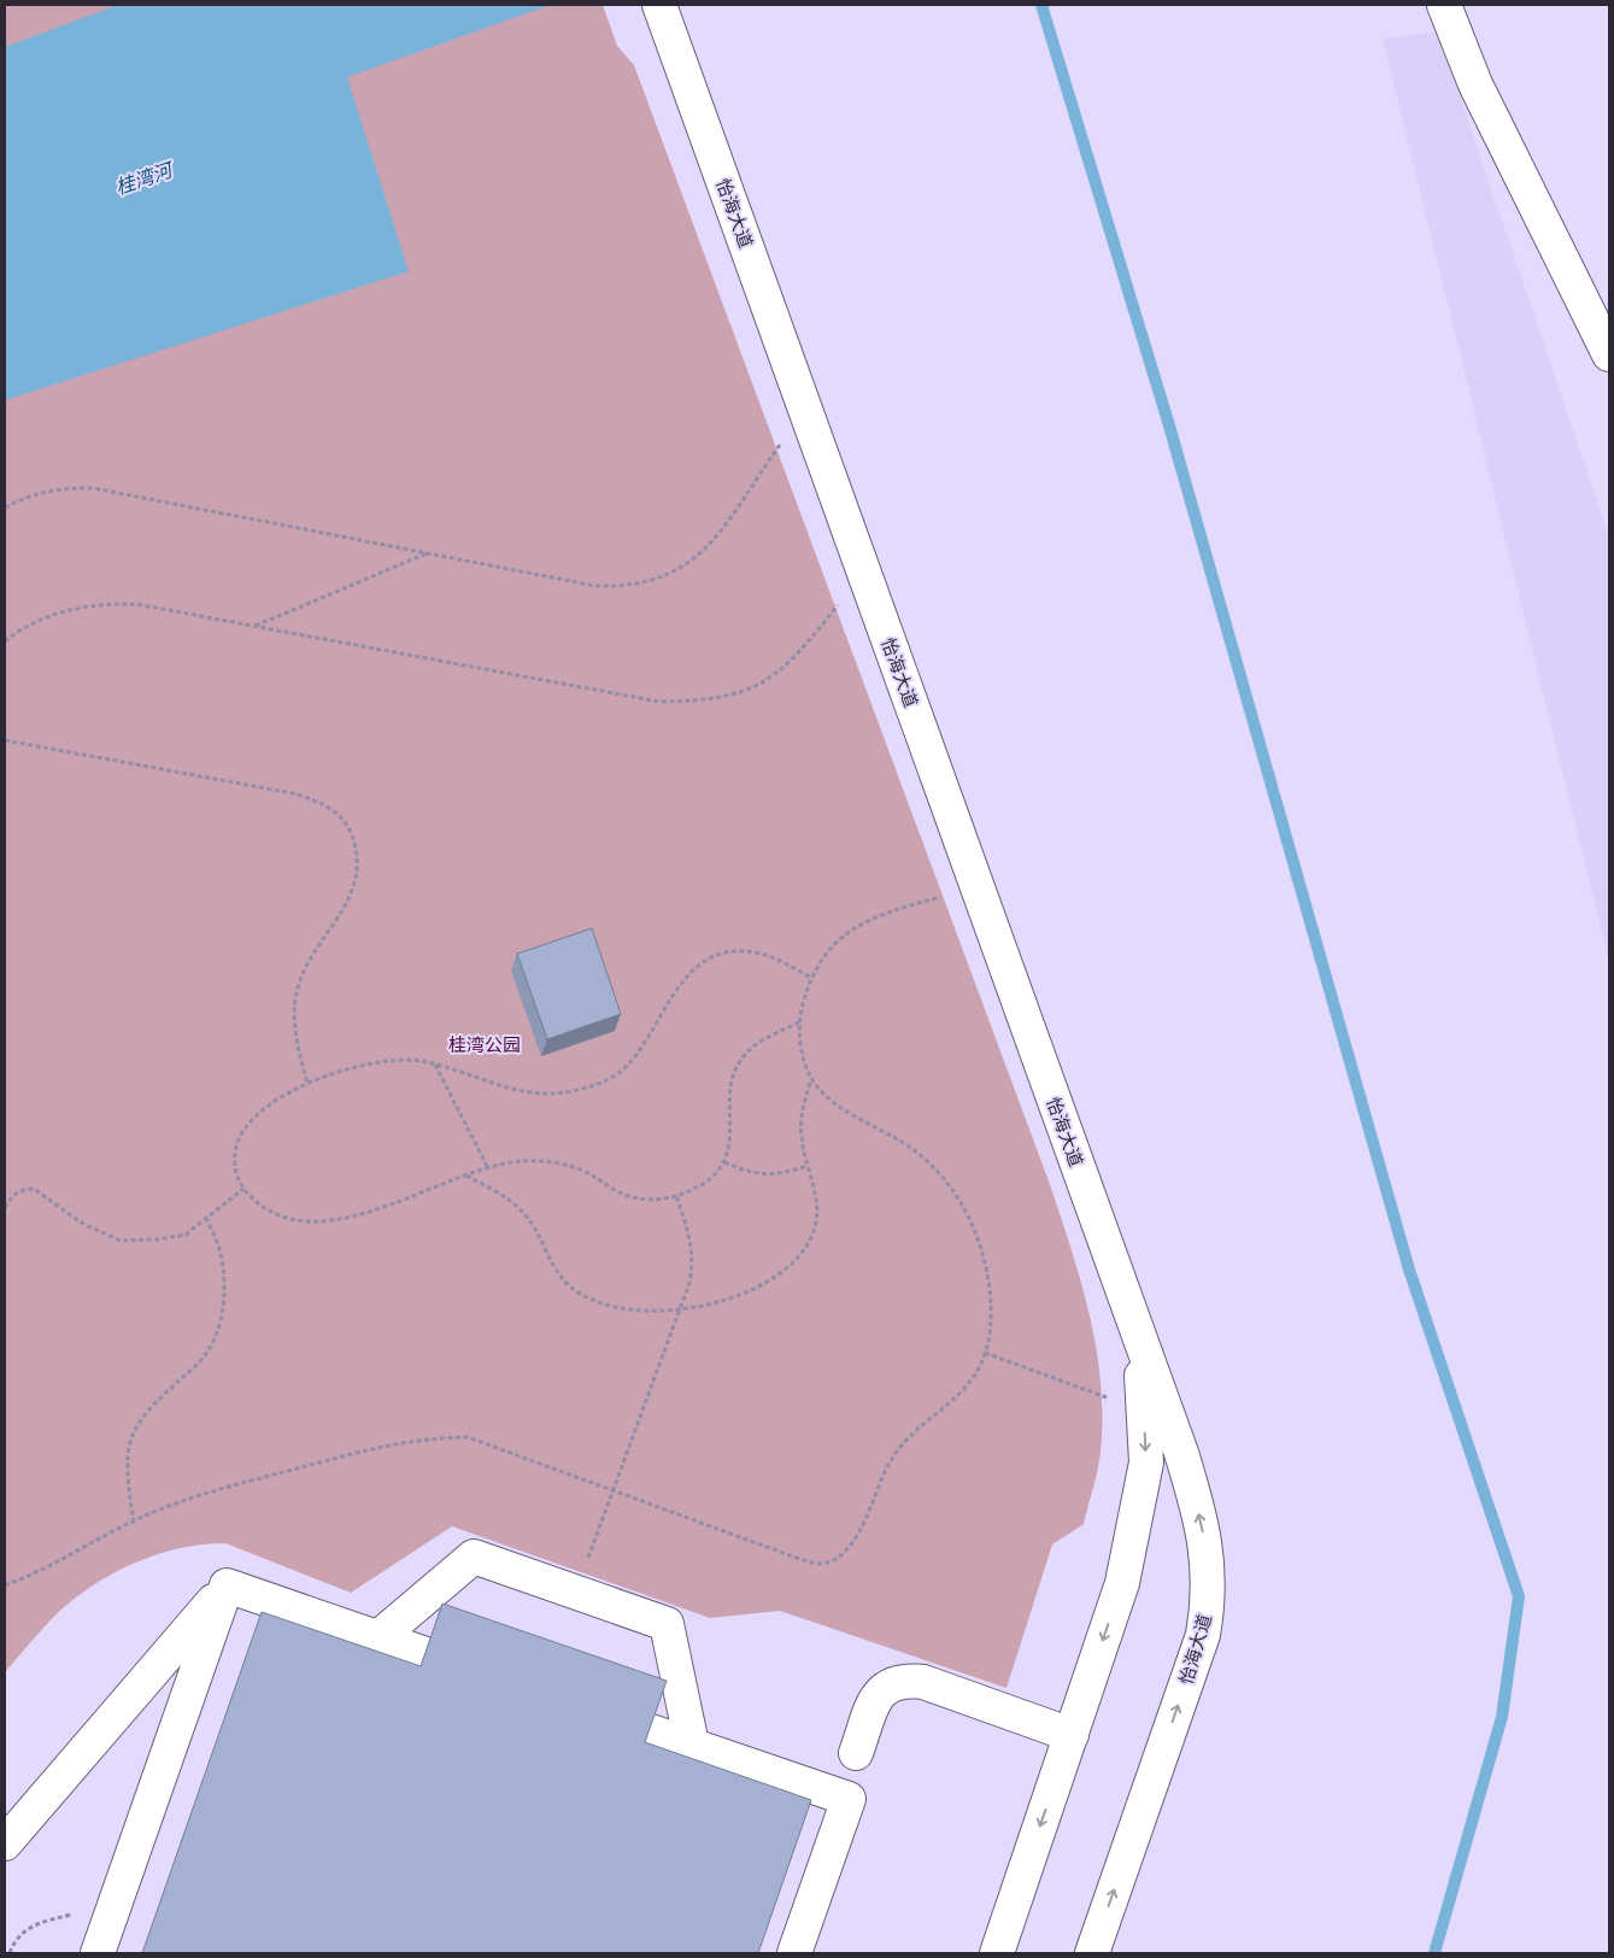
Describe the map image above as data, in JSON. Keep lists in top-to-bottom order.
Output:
{
  "streets": {
    "street": ["怡海大道"]
  },
  "water": ["桂湾河"],
  "parks": ["桂湾公园"]
}
